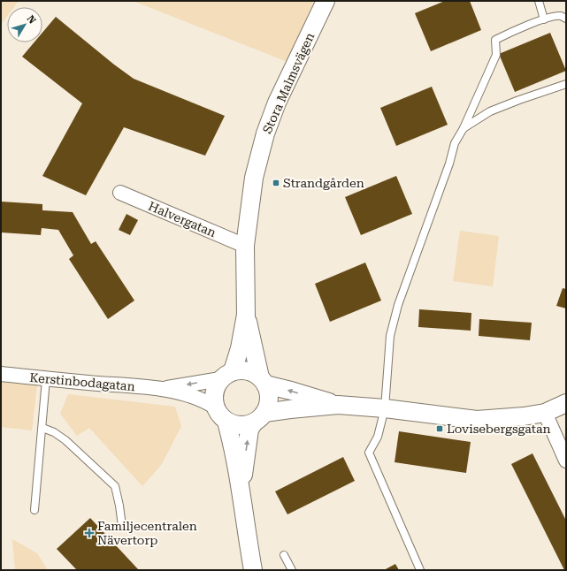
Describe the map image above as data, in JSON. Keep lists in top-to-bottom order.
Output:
{
  "streets": {
    "street": ["Stora Malmsvägen", "Halvergatan", "Kerstinbodagatan"]
  },
  "crossings": [
    ["Stora Malmsvägen", "Halvergatan"],
    ["Stora Malmsvägen", "Kerstinbodagatan"]
  ],
  "places": {
    "transit": ["Strandgården", "Lovisebergsgatan"],
    "health": ["Familjecentralen Nävertorp"]
  },
  "north": "top right"
}
